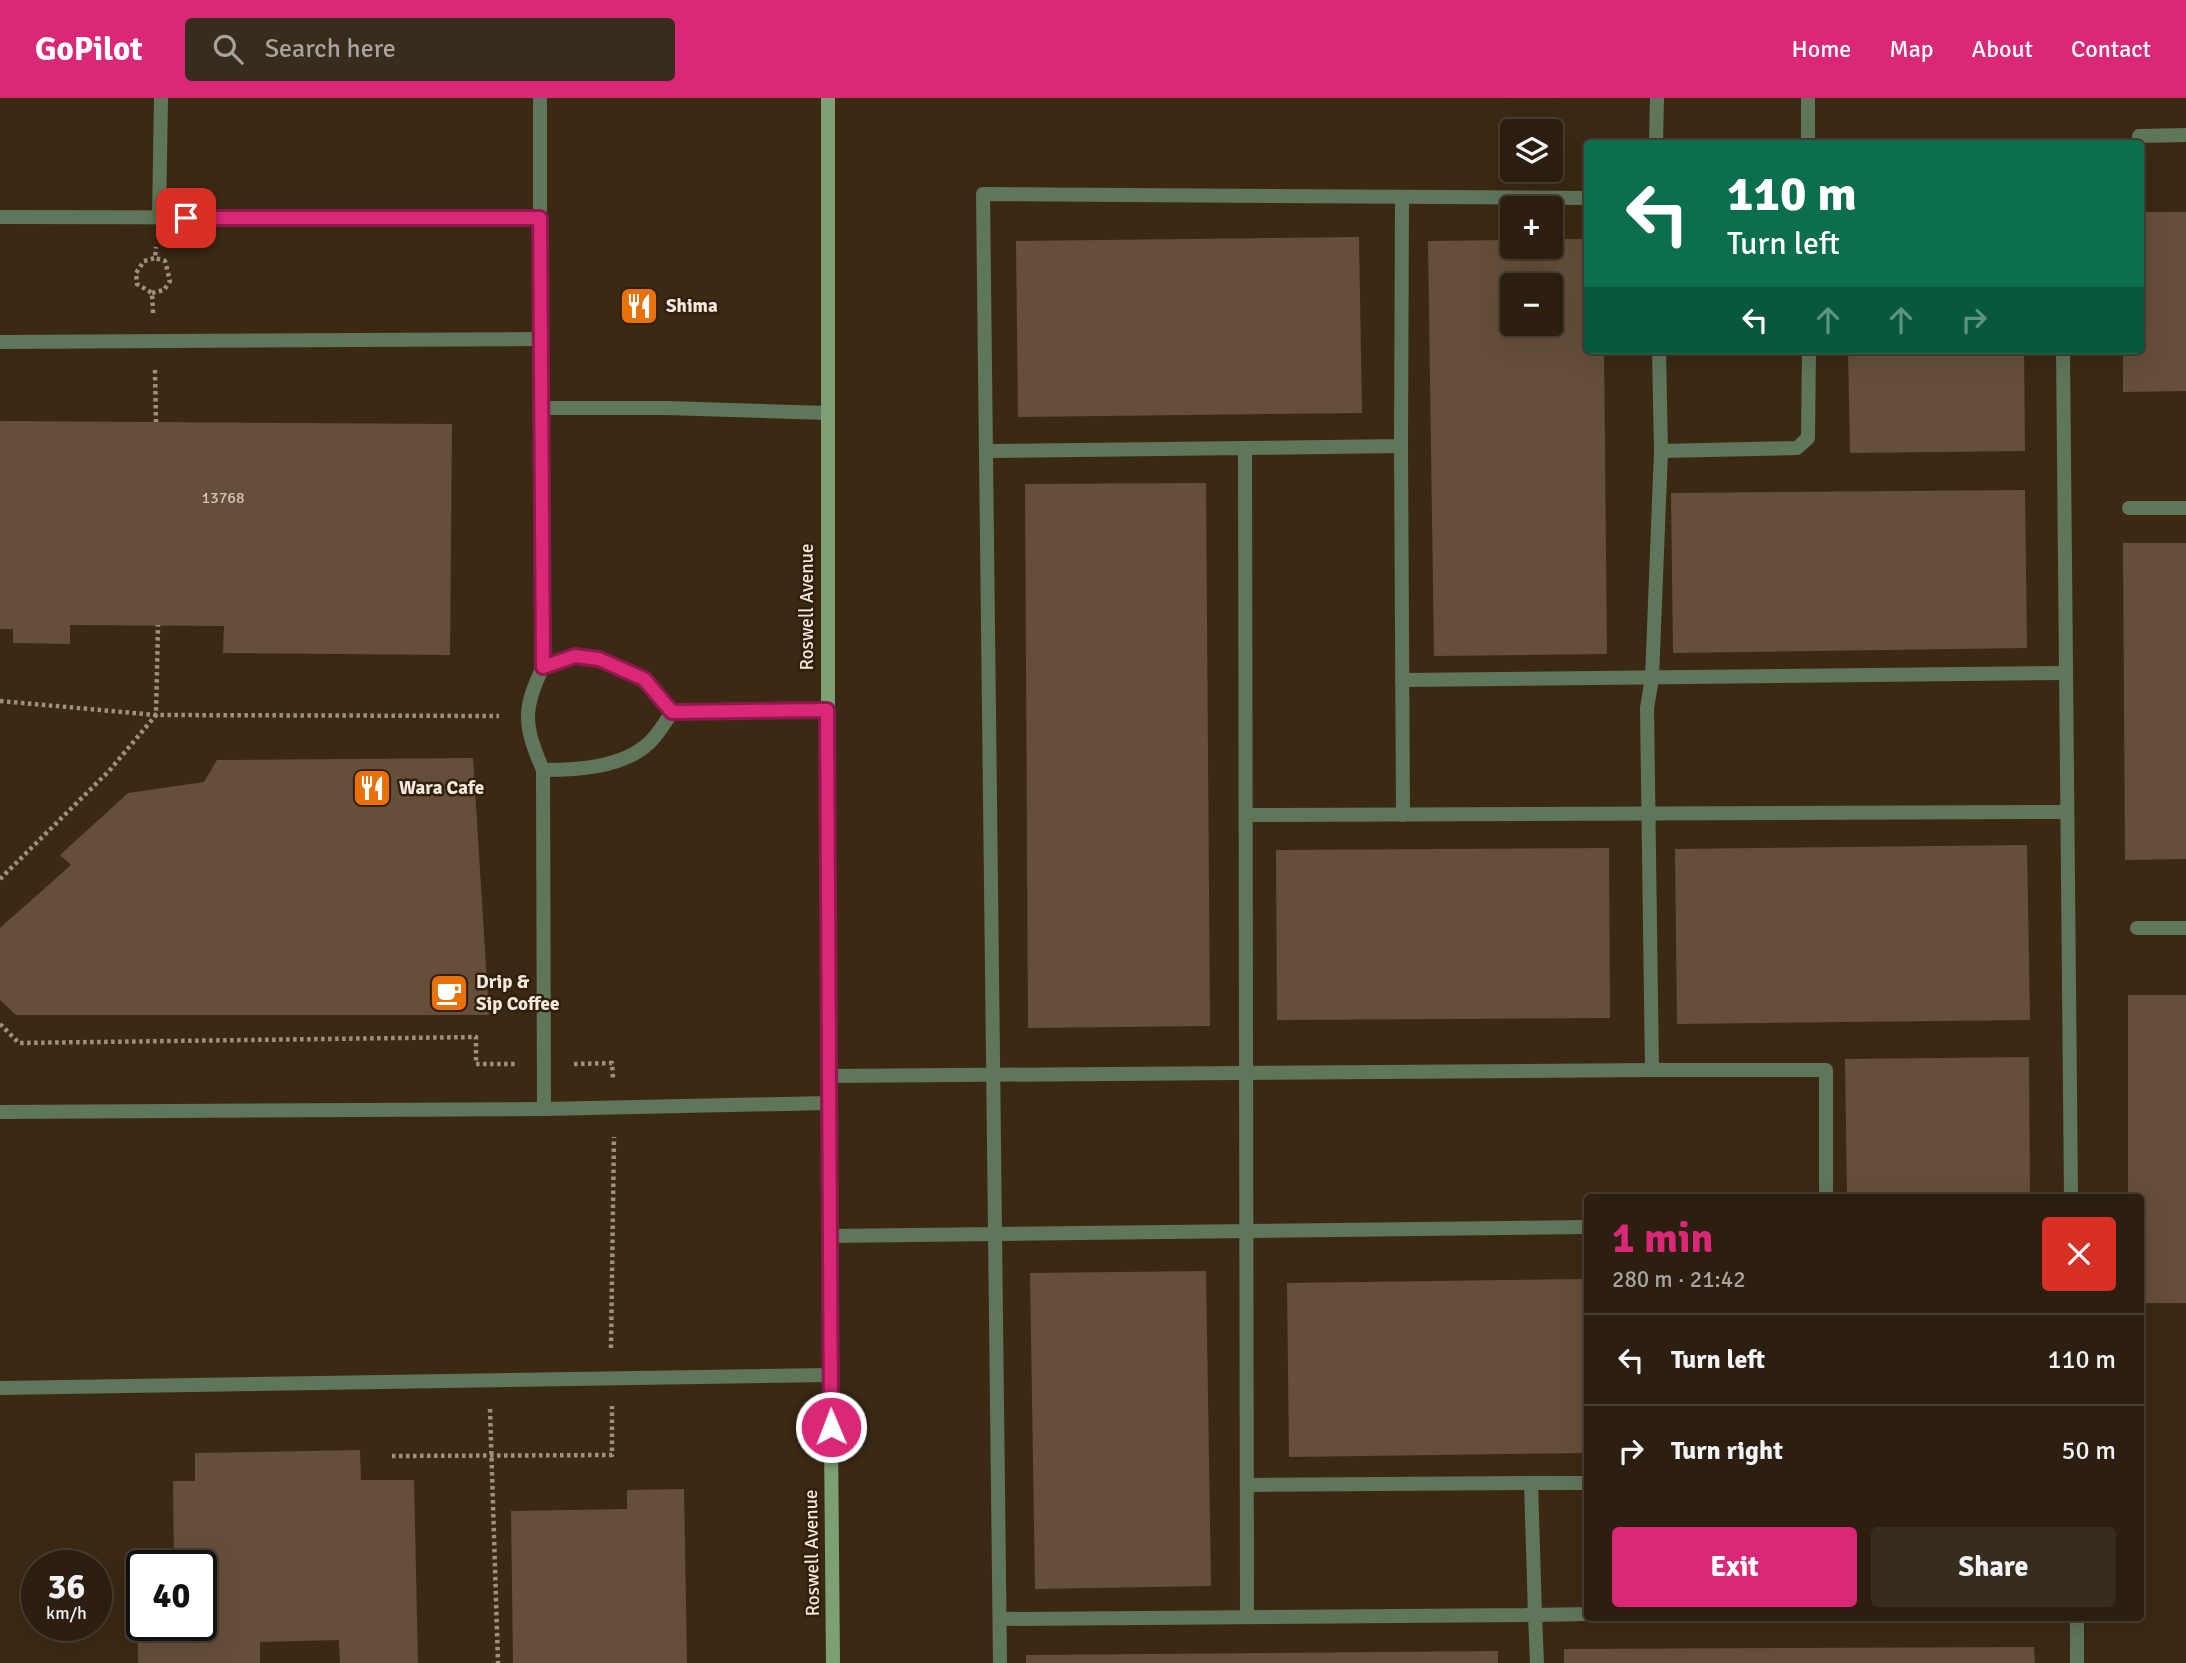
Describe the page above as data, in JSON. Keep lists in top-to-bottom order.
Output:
{
  "streets": {
    "street": ["Roswell Avenue"]
  },
  "places": {
    "restaurant": ["Shima", "Wara Cafe"],
    "cafe": ["Drip & Sip Coffee"]
  },
  "house_numbers": ["13768"],
  "page": {
    "header": "GoPilot",
    "search": "Search here",
    "nav": [
      "Home",
      "Map",
      "About",
      "Contact"
    ],
    "map_buttons": ["+", "−"],
    "turn": ["110 m", "Turn left"],
    "heading": ["1 min", "280 m · 21:42"],
    "list": [
      {
        "name": "Turn left",
        "value": "110 m"
      },
      {
        "name": "Turn right",
        "value": "50 m"
      }
    ],
    "buttons": ["Exit", "Share"],
    "speed": "36 km/h",
    "limit": "40"
  }
}
